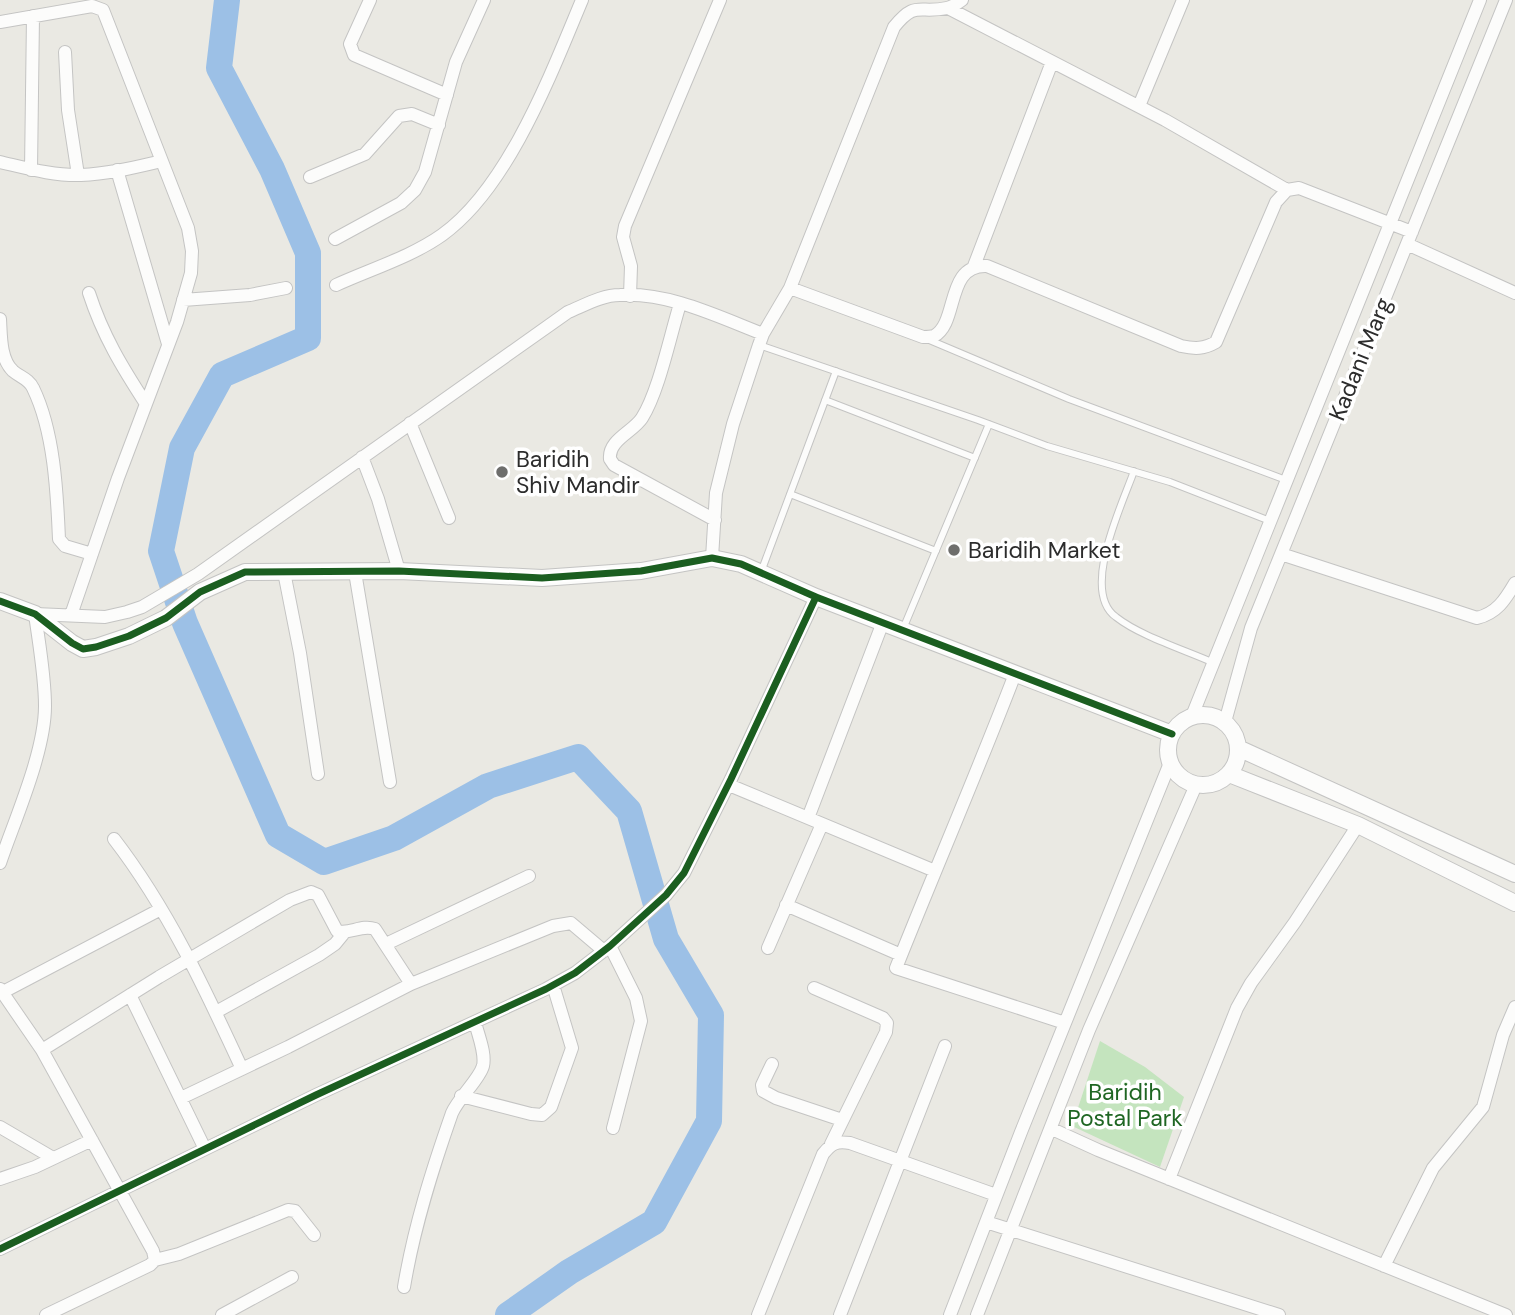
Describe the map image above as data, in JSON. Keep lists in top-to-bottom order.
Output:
{
  "streets": {
    "street": ["Kadani Marg"]
  },
  "parks": ["Baridih Postal Park"],
  "places": ["Baridih Shiv Mandir", "Baridih Market"]
}
